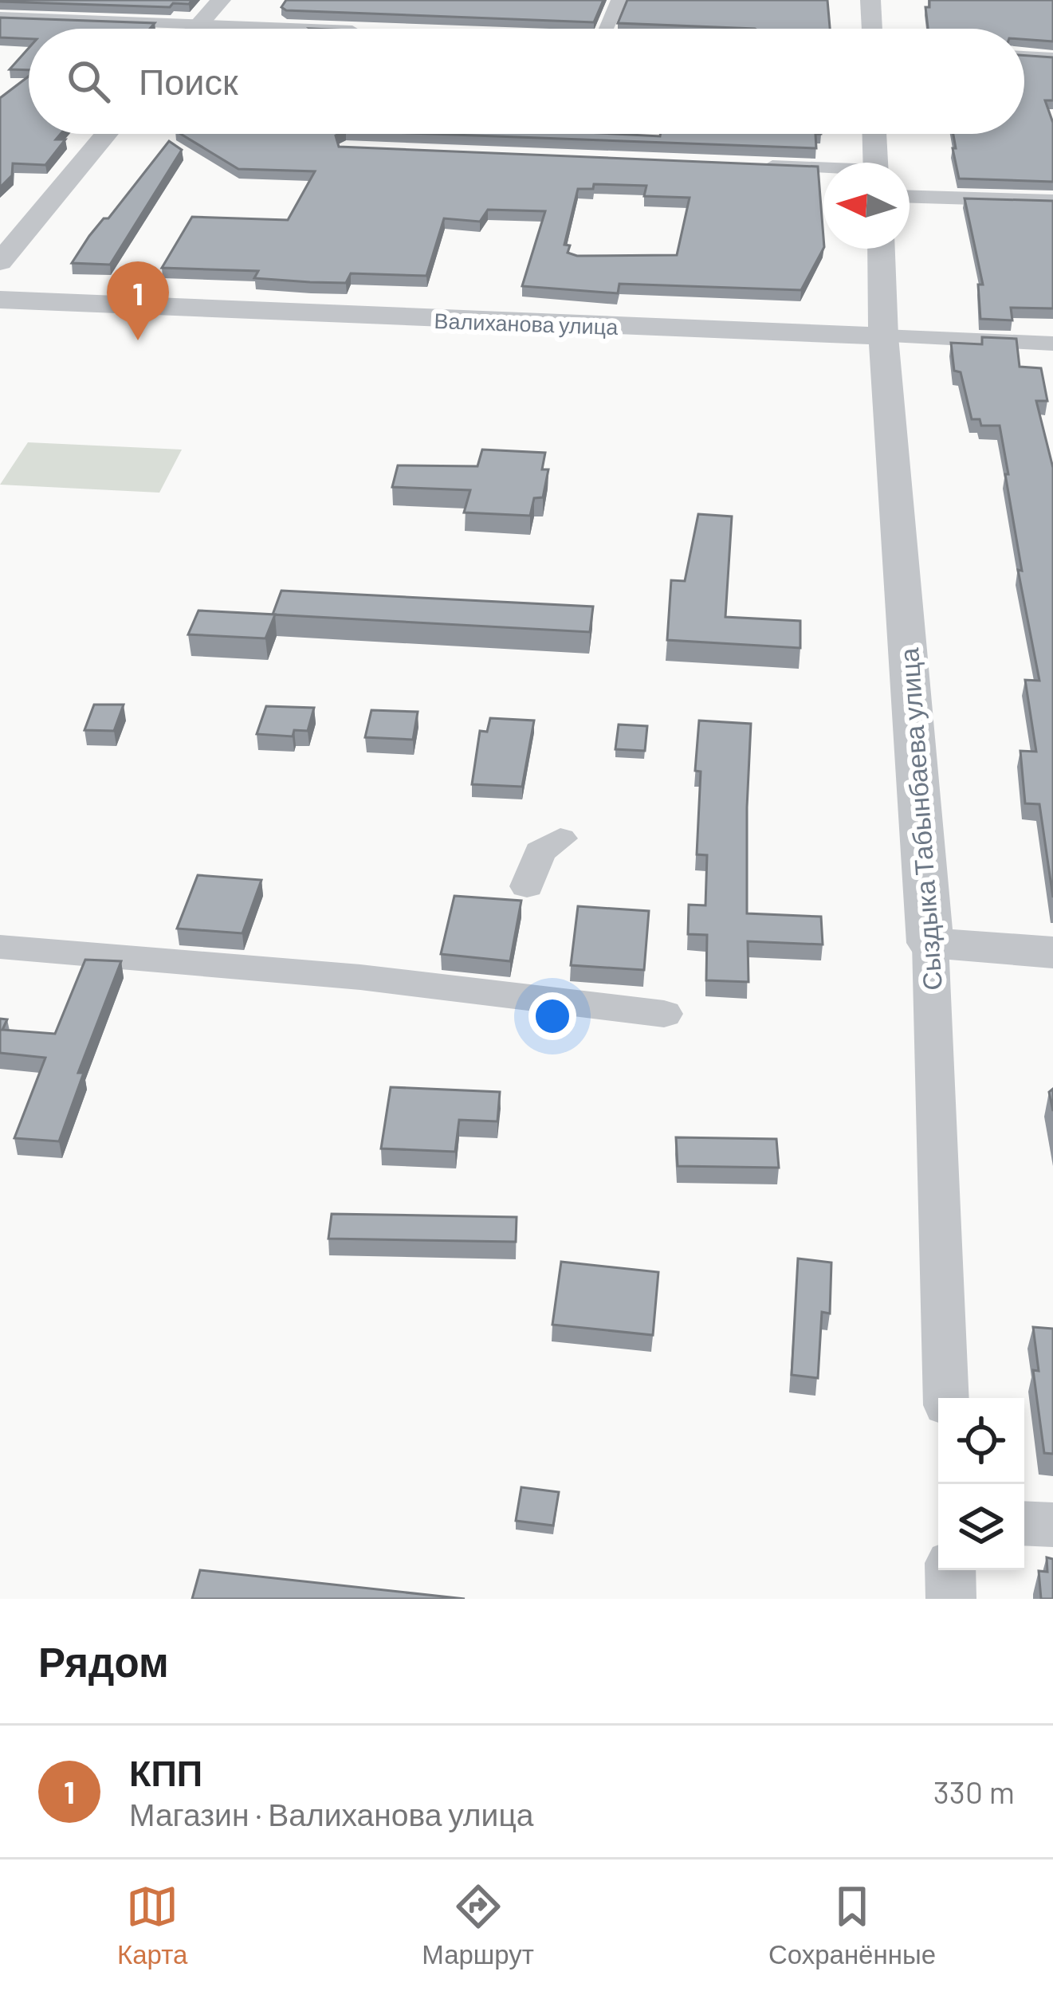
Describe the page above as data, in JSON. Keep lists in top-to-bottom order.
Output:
{
  "streets": {
    "street": ["Валиханова улица", "Сыздыка Табынбаева улица"]
  },
  "crossings": [
    ["Валиханова улица", "Сыздыка Табынбаева улица"]
  ],
  "north": "left",
  "page": {
    "search": "Поиск",
    "pins": "1",
    "heading": "Рядом",
    "list": [
      {
        "mark": "1",
        "name": "КПП",
        "note": "Магазин · Валиханова улица",
        "value": "330 m"
      }
    ],
    "nav": ["Карта", "Маршрут", "Сохранённые"]
  }
}
